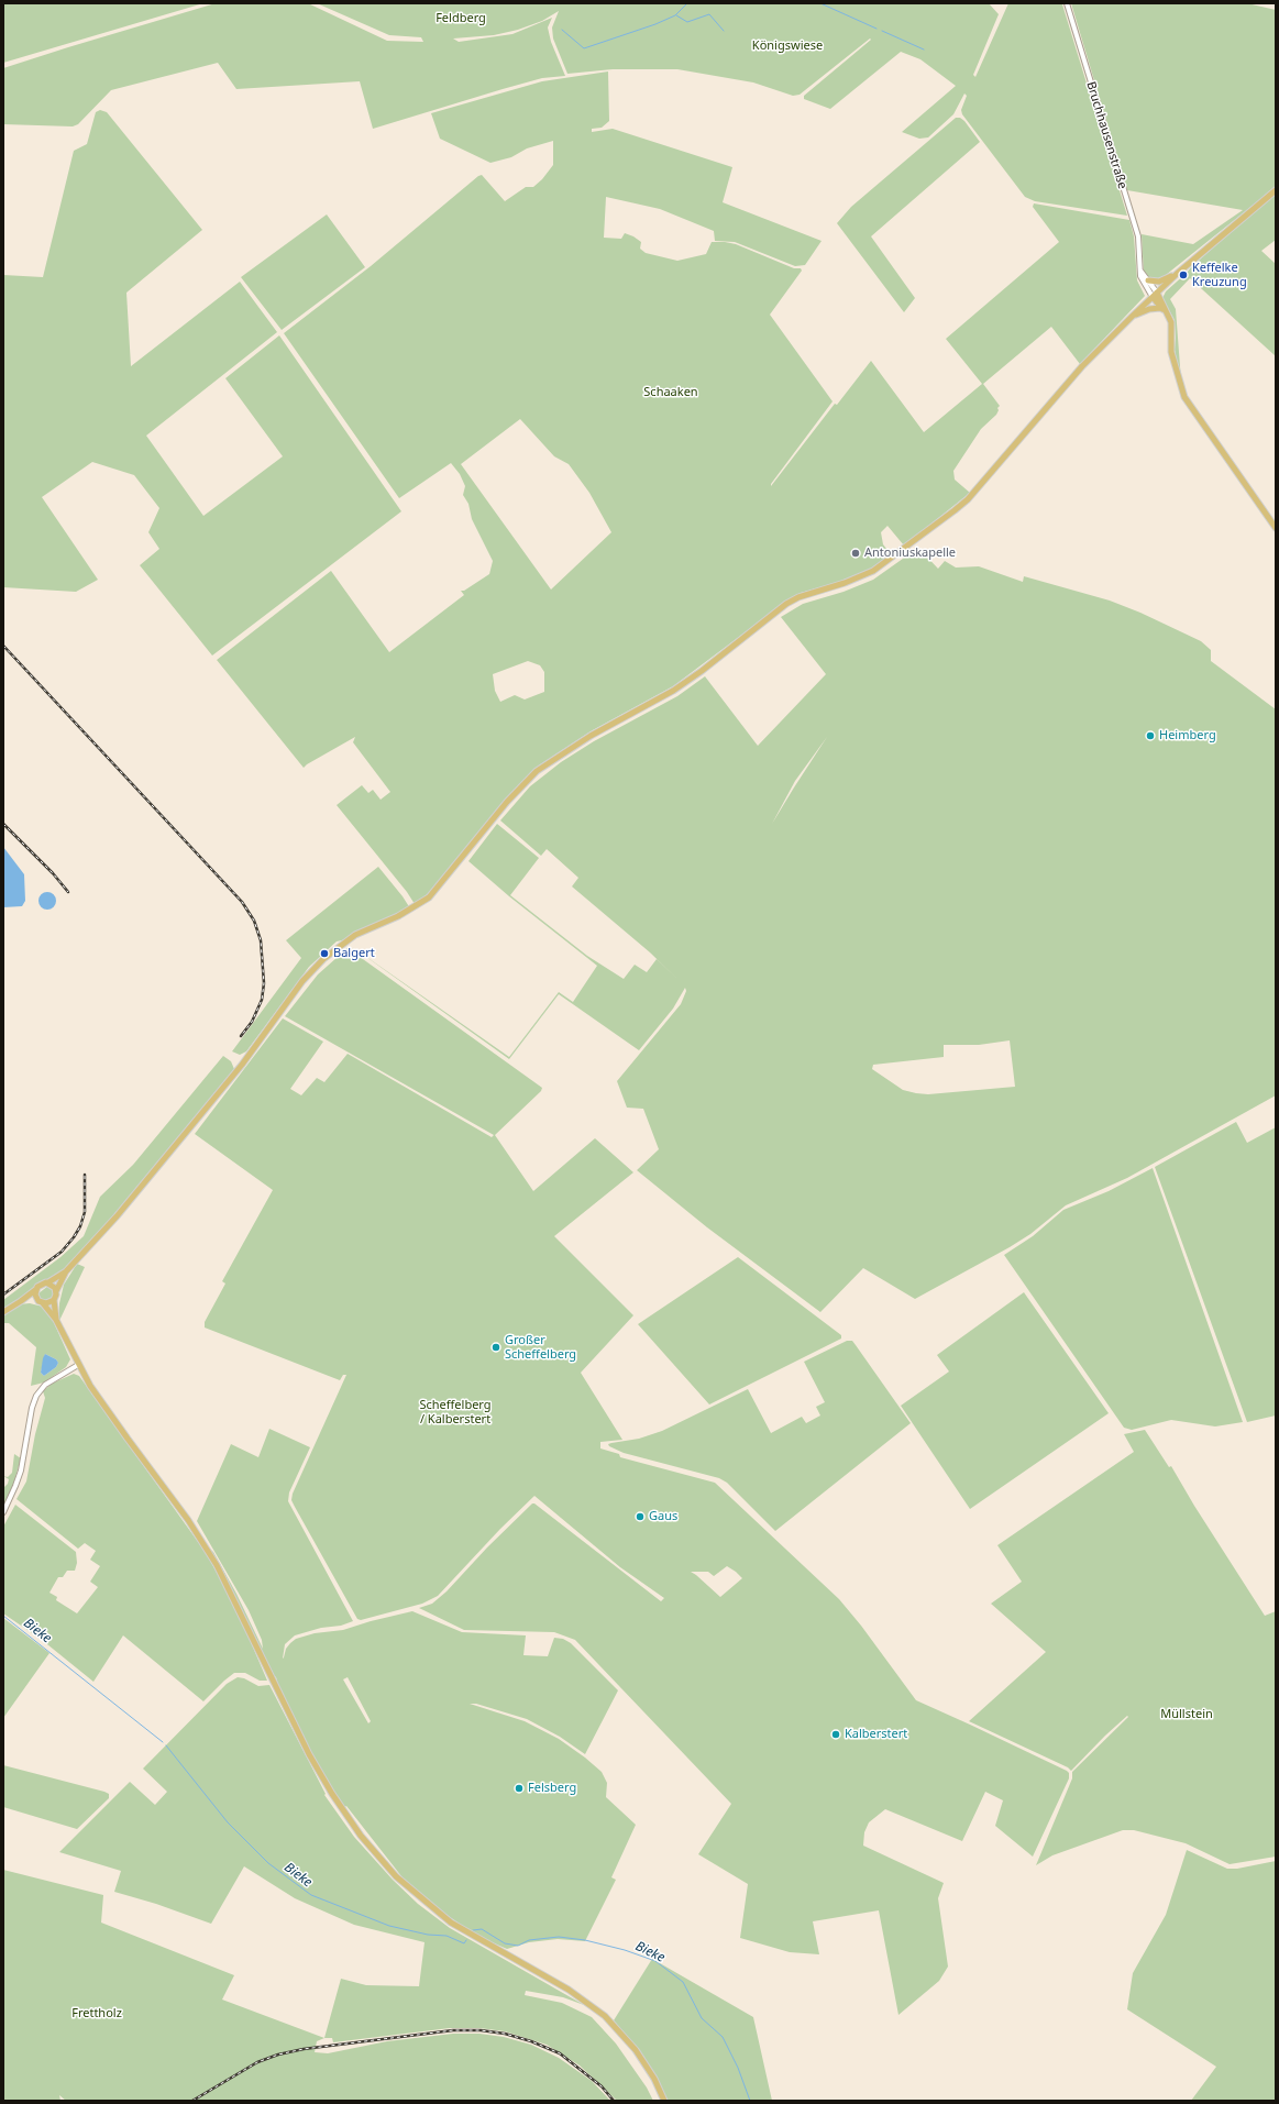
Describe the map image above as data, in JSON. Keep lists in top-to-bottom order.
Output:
{
  "streets": {
    "street": ["Bruchhausenstraße"]
  },
  "water": ["Bieke"],
  "parks": [
    "Feldberg",
    "Königswiese",
    "Schaaken",
    "Scheffelberg / Kalberstert",
    "Müllstein",
    "Frettholz"
  ],
  "places": [
    "Keffelke Kreuzung",
    "Antoniuskapelle",
    "Heimberg",
    "Balgert",
    "Großer Scheffelberg",
    "Gaus",
    "Kalberstert",
    "Felsberg"
  ]
}
